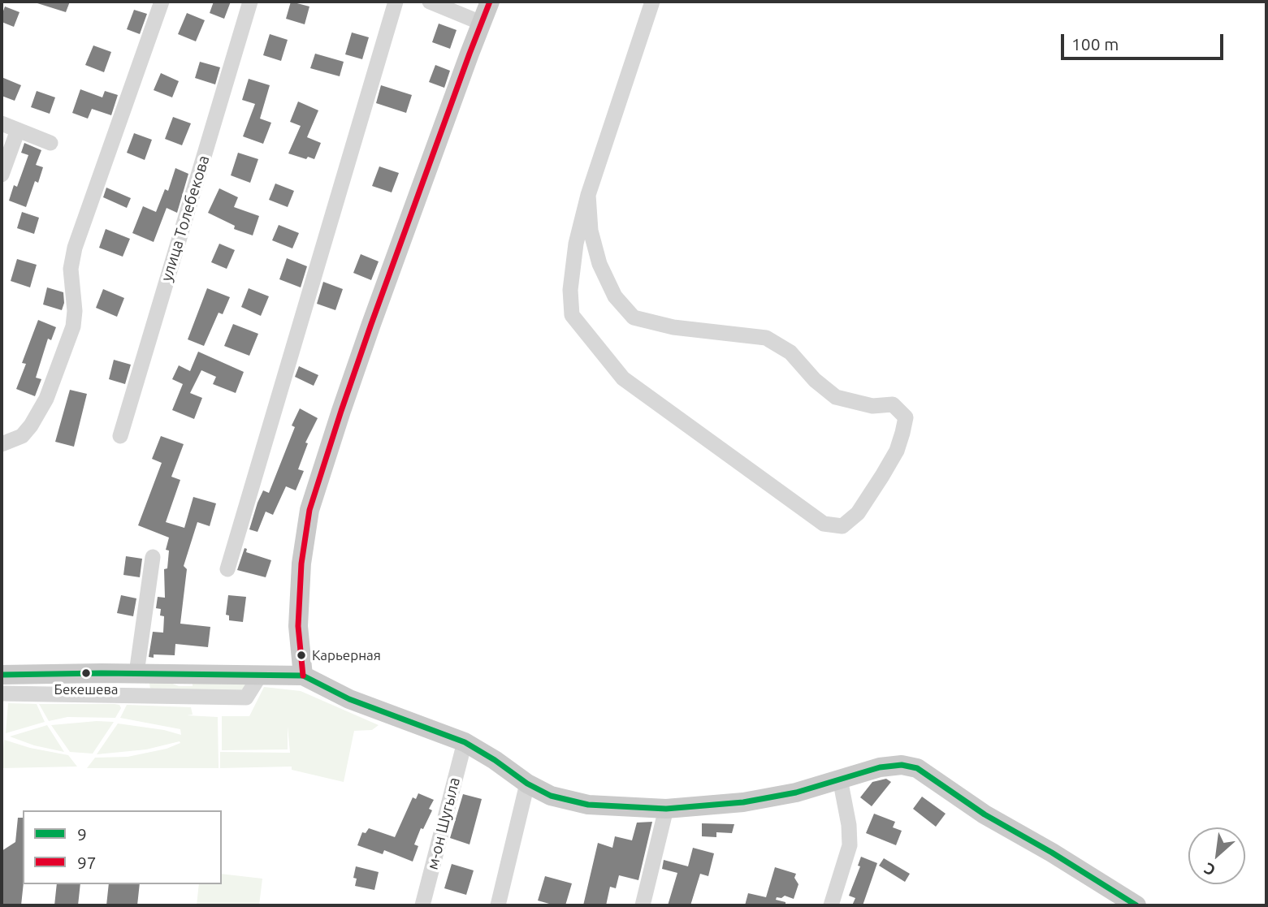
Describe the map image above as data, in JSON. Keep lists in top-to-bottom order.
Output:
{
  "streets": {
    "street": ["улица Толебекова", "м-он Шугыла"]
  },
  "places": ["Карьерная", "Бекешева"],
  "lines": ["transit line 97", "transit line 9"],
  "legend": ["9", "97"],
  "scale_bar": "100 m",
  "north": "bottom left"
}
